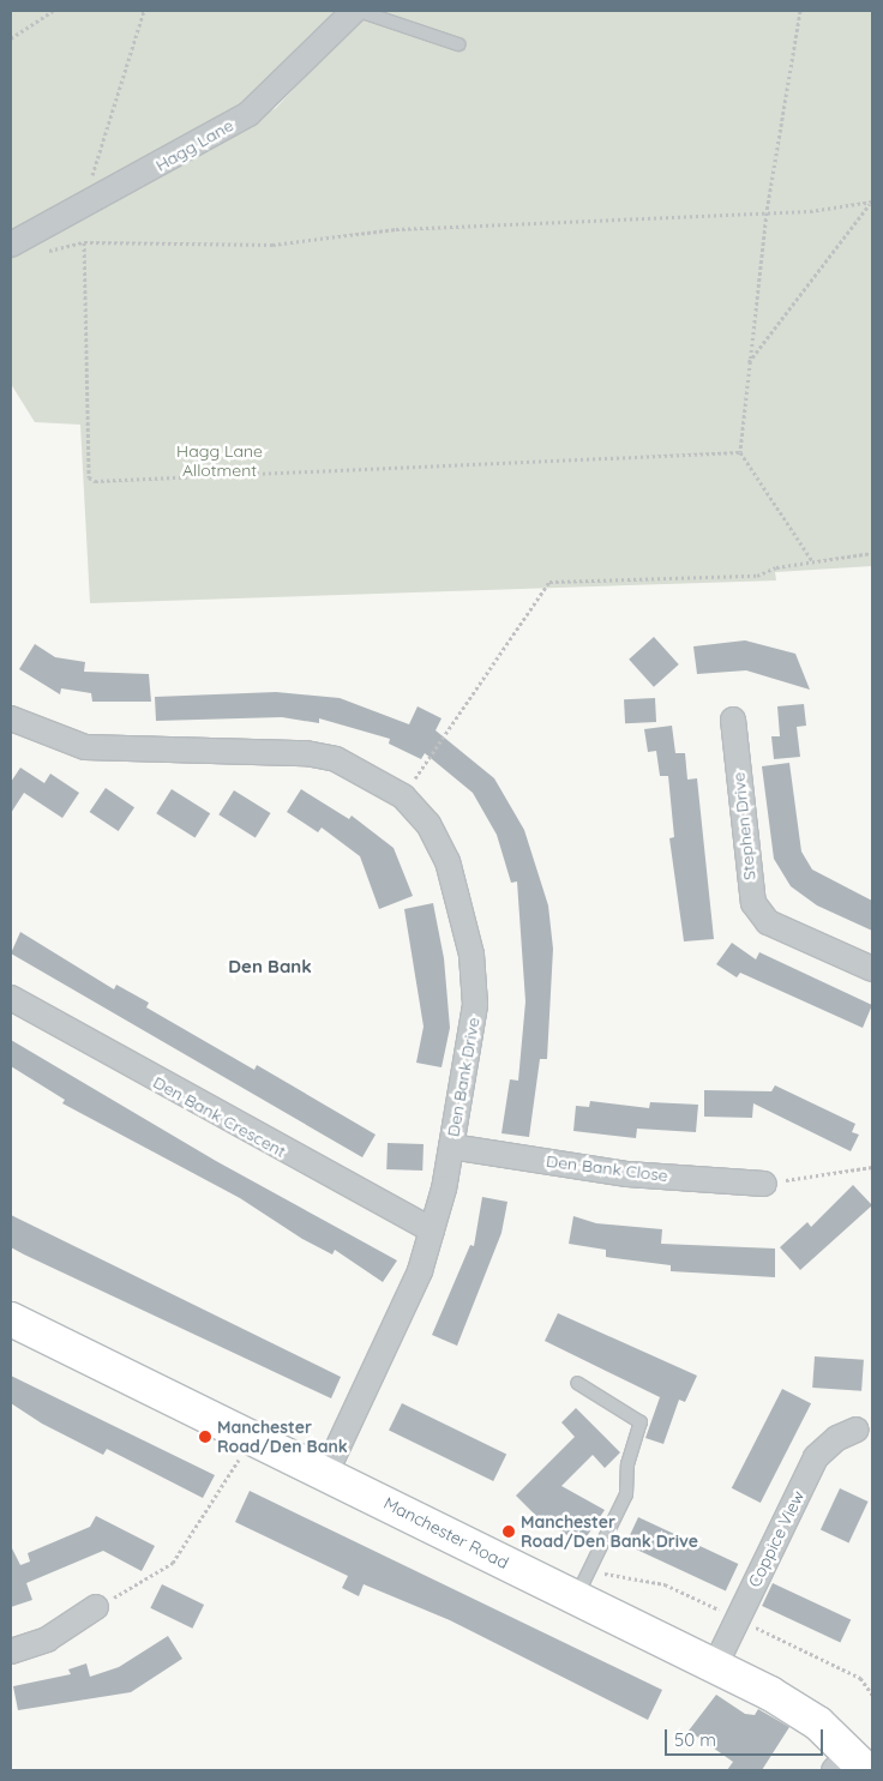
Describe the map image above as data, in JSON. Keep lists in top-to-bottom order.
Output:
{
  "streets": {
    "main road": ["Manchester Road"],
    "street": [
      "Hagg Lane",
      "Stephen Drive",
      "Den Bank Drive",
      "Den Bank Crescent",
      "Den Bank Close",
      "Coppice View"
    ]
  },
  "crossings": [
    ["Den Bank Drive", "Den Bank Crescent"],
    ["Den Bank Drive", "Den Bank Close"],
    ["Den Bank Drive", "Manchester Road"],
    ["Manchester Road", "Coppice View"]
  ],
  "districts": ["Den Bank"],
  "parks": ["Hagg Lane Allotment"],
  "places": ["Manchester Road/Den Bank", "Manchester Road/Den Bank Drive"],
  "scale_bar": "50 m"
}
